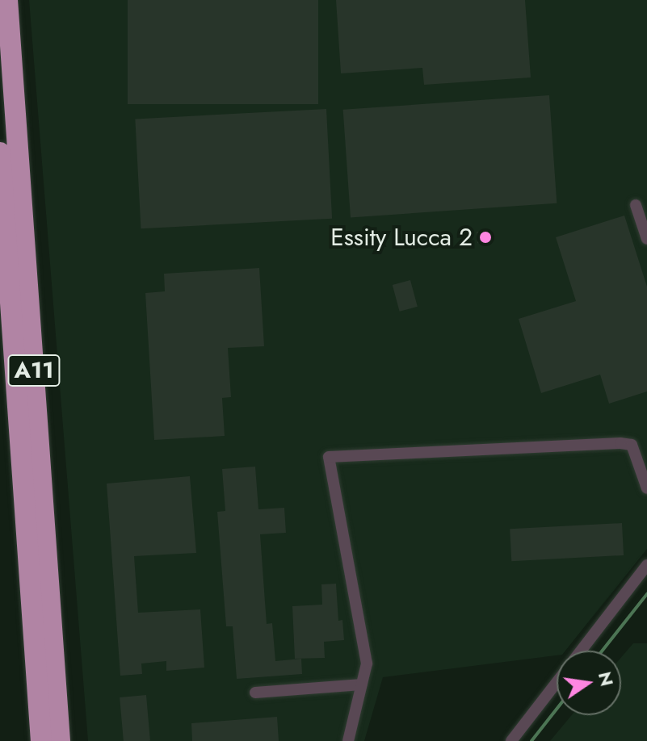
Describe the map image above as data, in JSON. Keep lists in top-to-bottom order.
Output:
{
  "streets": {
    "highway": ["A11"]
  },
  "places": ["Essity Lucca 2"],
  "north": "right"
}
